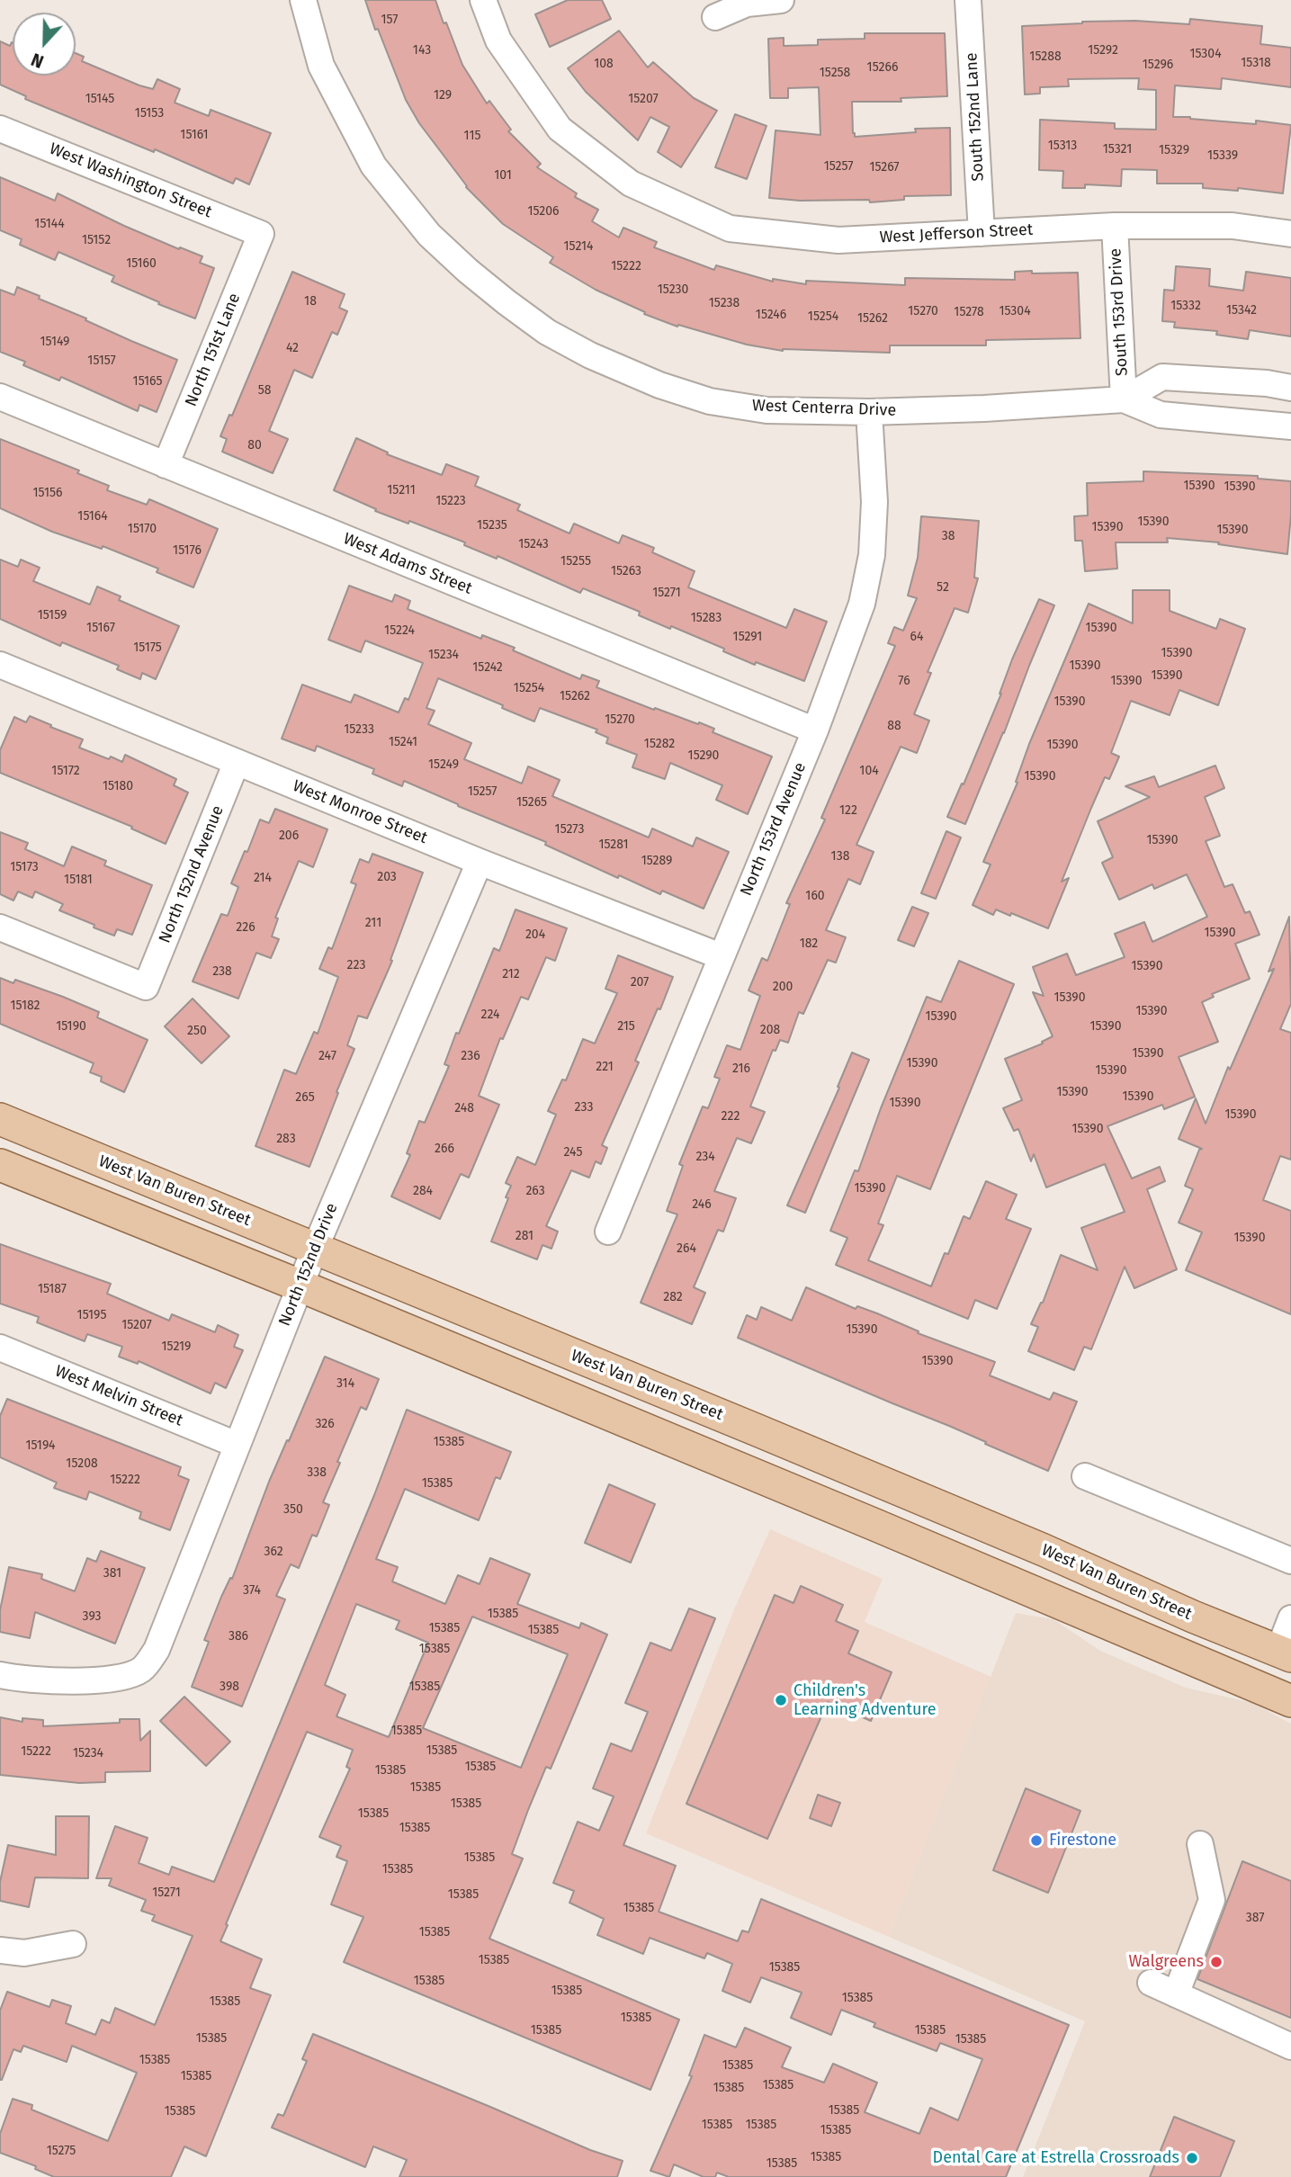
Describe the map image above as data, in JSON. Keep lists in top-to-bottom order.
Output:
{
  "streets": {
    "main road": ["West Van Buren Street"],
    "street": [
      "South 152nd Lane",
      "West Washington Street",
      "West Jefferson Street",
      "South 153rd Drive",
      "North 151st Lane",
      "West Centerra Drive",
      "West Adams Street",
      "West Monroe Street",
      "North 153rd Avenue",
      "North 152nd Avenue",
      "North 152nd Drive",
      "West Melvin Street"
    ]
  },
  "crossings": [
    ["South 152nd Lane", "West Jefferson Street"],
    ["West Washington Street", "North 151st Lane"],
    ["West Jefferson Street", "South 153rd Drive"],
    ["South 153rd Drive", "West Centerra Drive"],
    ["North 151st Lane", "West Adams Street"],
    ["West Centerra Drive", "North 153rd Avenue"],
    ["West Adams Street", "North 153rd Avenue"],
    ["West Monroe Street", "North 153rd Avenue"],
    ["West Monroe Street", "North 152nd Avenue"],
    ["West Monroe Street", "North 152nd Drive"],
    ["West Van Buren Street", "North 152nd Drive"],
    ["North 152nd Drive", "West Melvin Street"]
  ],
  "places": [
    "Children's Learning Adventure",
    "Firestone",
    "Walgreens",
    "Dental Care at Estrella Crossroads"
  ],
  "house_numbers": [
    "157",
    "143",
    "15292",
    "15304",
    "15288",
    "15318",
    "108",
    "15296",
    "15266",
    "15258",
    "129",
    "15145",
    "15207",
    "15153",
    "15161",
    "115",
    "15313",
    "15321",
    "15329",
    "15339",
    "15257",
    "15267",
    "101",
    "15206",
    "15144",
    "15152",
    "15214",
    "15160",
    "15222",
    "15230",
    "18",
    "15238",
    "15332",
    "15342",
    "15270",
    "15304",
    "15278",
    "15246",
    "15254",
    "15262",
    "15149",
    "42",
    "15157",
    "15165",
    "58",
    "80",
    "15390",
    "15390",
    "15211",
    "15156",
    "15223",
    "15164",
    "15390",
    "15235",
    "15390",
    "15170",
    "15390",
    "38",
    "15243",
    "15176",
    "15255",
    "15263",
    "52",
    "15271",
    "15159",
    "15283",
    "15167",
    "15390",
    "15224",
    "15291",
    "64",
    "15175",
    "15390",
    "15234",
    "15390",
    "15242",
    "15390",
    "76",
    "15390",
    "15254",
    "15262",
    "15390",
    "15270",
    "88",
    "15233",
    "15241",
    "15282",
    "15390",
    "15290",
    "15249",
    "15172",
    "104",
    "15390",
    "15180",
    "15257",
    "15265",
    "122",
    "15273",
    "206",
    "15390",
    "15281",
    "138",
    "15289",
    "15173",
    "203",
    "214",
    "15181",
    "160",
    "211",
    "226",
    "15390",
    "204",
    "182",
    "223",
    "15390",
    "238",
    "212",
    "207",
    "200",
    "15390",
    "15182",
    "15390",
    "224",
    "15390",
    "15190",
    "215",
    "15390",
    "208",
    "250",
    "15390",
    "247",
    "236",
    "15390",
    "221",
    "216",
    "15390",
    "15390",
    "15390",
    "265",
    "15390",
    "233",
    "248",
    "15390",
    "222",
    "15390",
    "283",
    "266",
    "245",
    "234",
    "15390",
    "284",
    "263",
    "246",
    "281",
    "15390",
    "264",
    "15187",
    "282",
    "15195",
    "15207",
    "15390",
    "15219",
    "15390",
    "314",
    "326",
    "15385",
    "15194",
    "15208",
    "338",
    "15222",
    "15385",
    "350",
    "362",
    "381",
    "374",
    "15385",
    "393",
    "15385",
    "15385",
    "386",
    "15385",
    "398",
    "15385",
    "15385",
    "15385",
    "15222",
    "15234",
    "15385",
    "15385",
    "15385",
    "15385",
    "15385",
    "15385",
    "15385",
    "15385",
    "15271",
    "15385",
    "15385",
    "387",
    "15385",
    "15385",
    "15385",
    "15385",
    "15385",
    "15385",
    "15385",
    "15385",
    "15385",
    "15385",
    "15385",
    "15385",
    "15385",
    "15385",
    "15385",
    "15385",
    "15385",
    "15385",
    "15385",
    "15385",
    "15385",
    "15385",
    "15275",
    "15385",
    "15385"
  ],
  "north": "bottom"
}
